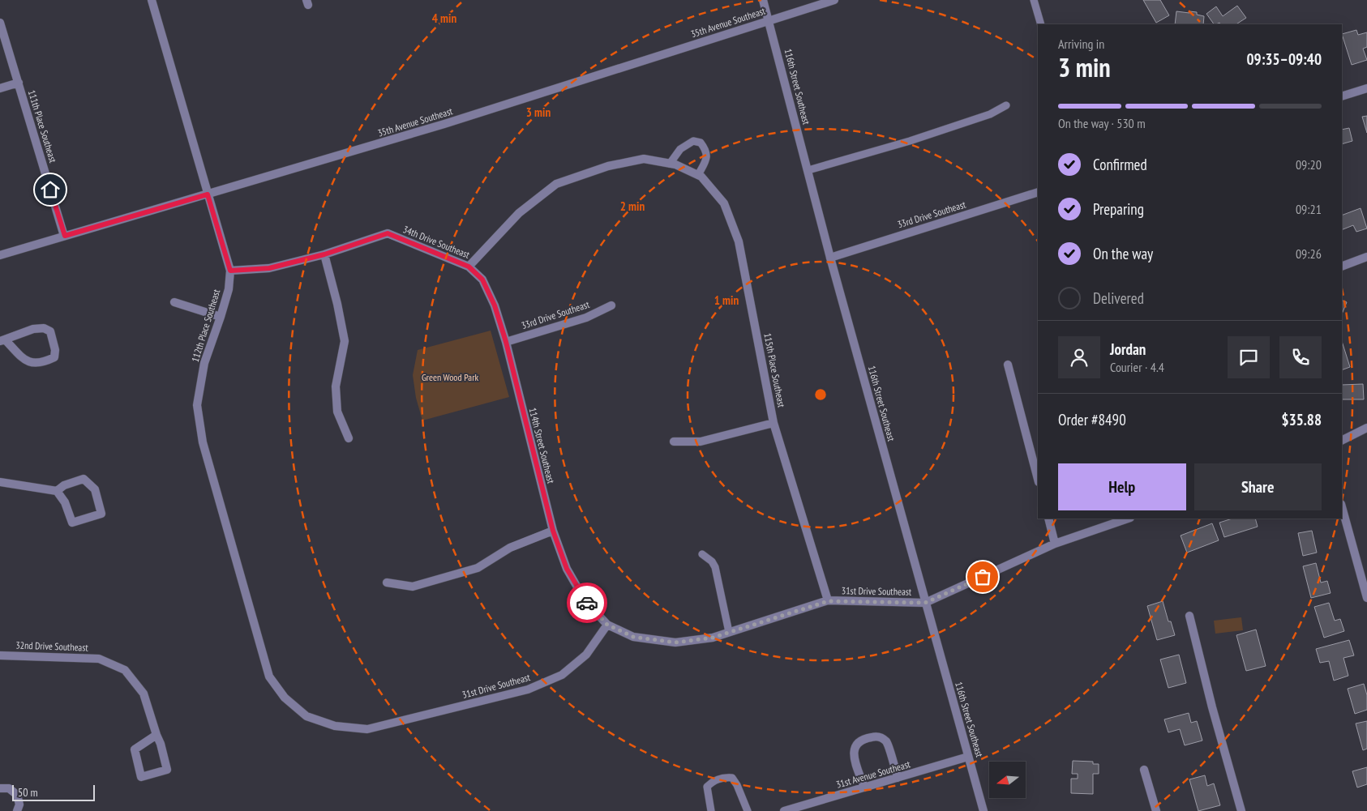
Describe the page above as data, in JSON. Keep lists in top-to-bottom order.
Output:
{
  "streets": {
    "street": [
      "35th Avenue Southeast",
      "116th Street Southeast",
      "111th Place Southeast",
      "33rd Drive Southeast",
      "34th Drive Southeast",
      "112th Place Southeast",
      "115th Place Southeast",
      "114th Street Southeast",
      "31st Drive Southeast",
      "32nd Drive Southeast",
      "31st Avenue Southeast"
    ]
  },
  "crossings": [
    ["35th Avenue Southeast", "116th Street Southeast"],
    ["35th Avenue Southeast", "111th Place Southeast"],
    ["35th Avenue Southeast", "112th Place Southeast"],
    ["116th Street Southeast", "33rd Drive Southeast"],
    ["116th Street Southeast", "31st Drive Southeast"],
    ["116th Street Southeast", "31st Avenue Southeast"],
    ["33rd Drive Southeast", "114th Street Southeast"],
    ["34th Drive Southeast", "112th Place Southeast"],
    ["34th Drive Southeast", "115th Place Southeast"],
    ["34th Drive Southeast", "114th Street Southeast"],
    ["112th Place Southeast", "31st Drive Southeast"],
    ["115th Place Southeast", "31st Drive Southeast"],
    ["114th Street Southeast", "31st Drive Southeast"]
  ],
  "parks": ["Green Wood Park"],
  "scale_bar": "50 m",
  "north": "left",
  "page": {
    "heading": ["3 min", "Arriving in", "09:35–09:40"],
    "panel": [
      "Jordan",
      "Courier · 4.4",
      "Order #8490",
      "$35.88"
    ],
    "bar": "On the way · 530 m",
    "list": [
      ["Confirmed", "09:20"],
      ["Preparing", "09:21"],
      ["On the way", "09:26"],
      "Delivered"
    ],
    "buttons": ["Help", "Share"],
    "scale": "50 m"
  },
  "rings": [
    "4 min",
    "3 min",
    "2 min",
    "1 min"
  ]
}
